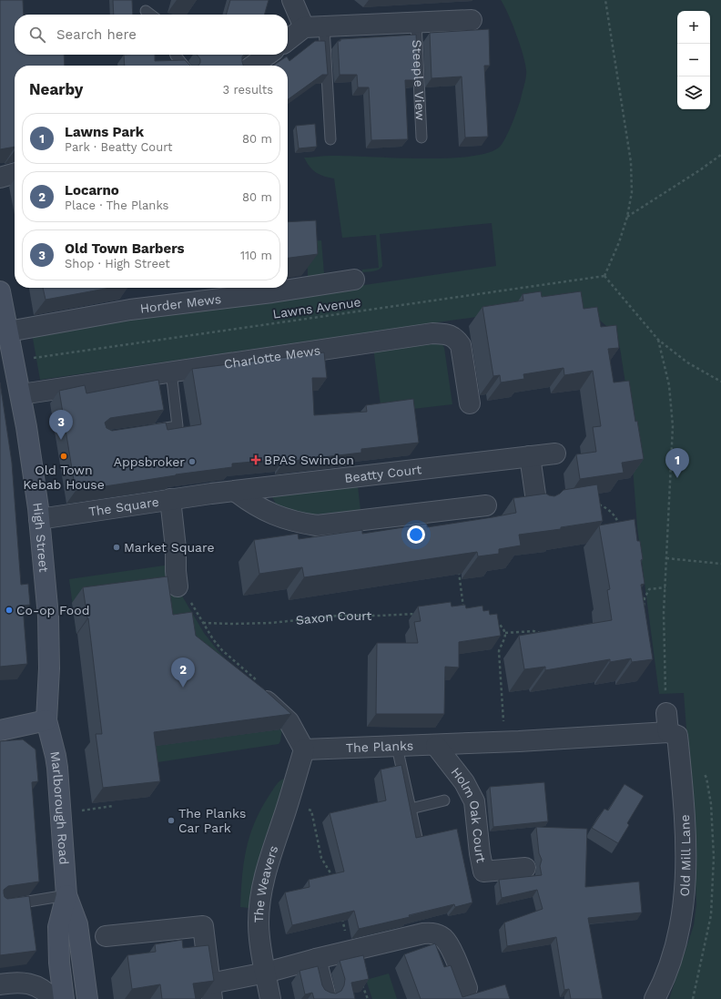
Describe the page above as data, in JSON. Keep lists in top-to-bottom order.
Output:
{
  "streets": {
    "main road": ["High Street", "Marlborough Road"],
    "street": [
      "Steeple View",
      "Horder Mews",
      "Charlotte Mews",
      "Beatty Court",
      "The Square",
      "The Planks",
      "Holm Oak Court",
      "Old Mill Lane",
      "The Weavers"
    ],
    "path": ["Lawns Avenue", "Saxon Court"]
  },
  "crossings": [
    ["Horder Mews", "High Street"],
    ["Charlotte Mews", "High Street"],
    ["Beatty Court", "The Square"],
    ["The Square", "High Street"],
    ["High Street", "Marlborough Road"],
    ["The Planks", "Holm Oak Court"],
    ["The Planks", "Old Mill Lane"],
    ["The Planks", "The Weavers"]
  ],
  "places": {
    "other": [
      "Old Town Kebab House",
      "Appsbroker",
      "Market Square",
      "Co-op Food",
      "The Planks Car Park"
    ],
    "health": ["BPAS Swindon"]
  },
  "page": {
    "map_buttons": ["+", "−"],
    "search": "Search here",
    "heading": ["Nearby", "3 results"],
    "list": [
      {
        "mark": "1",
        "name": "Lawns Park",
        "note": "Park · Beatty Court",
        "value": "80 m"
      },
      {
        "mark": "2",
        "name": "Locarno",
        "note": "Place · The Planks",
        "value": "80 m"
      },
      {
        "mark": "3",
        "name": "Old Town Barbers",
        "note": "Shop · High Street",
        "value": "110 m"
      }
    ],
    "pins": ["3", "1", "2"]
  }
}
